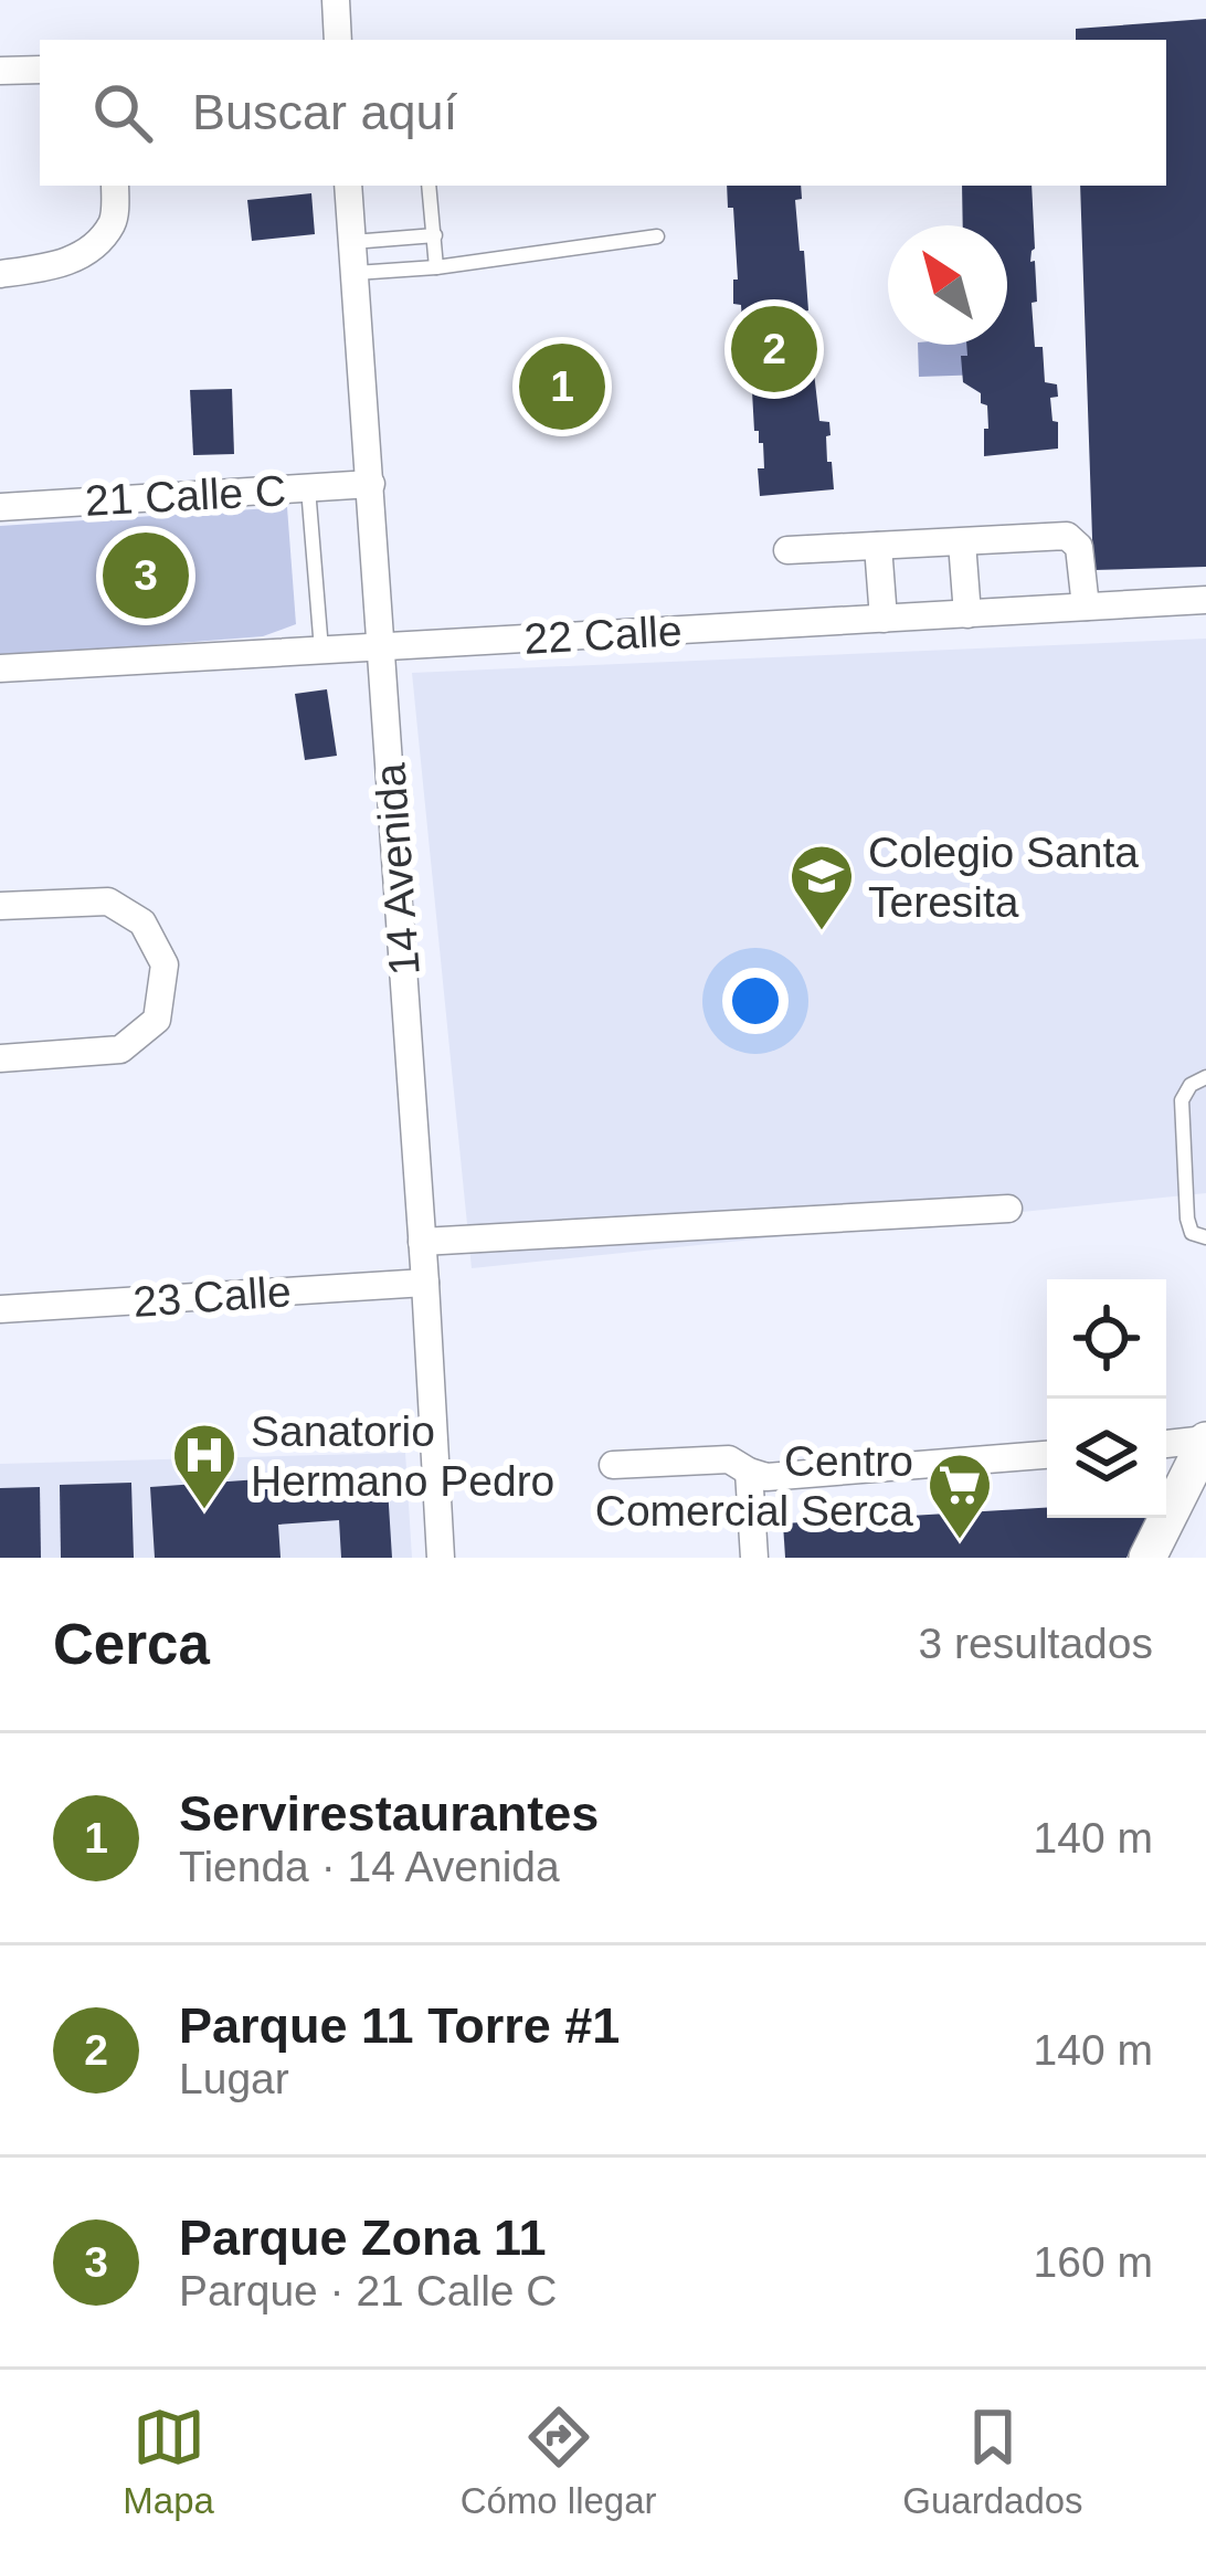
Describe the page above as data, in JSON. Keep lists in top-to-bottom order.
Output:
{
  "streets": {
    "street": [
      "21 Calle C",
      "22 Calle",
      "14 Avenida",
      "23 Calle"
    ]
  },
  "crossings": [
    ["21 Calle C", "14 Avenida"],
    ["22 Calle", "14 Avenida"],
    ["14 Avenida", "23 Calle"]
  ],
  "places": {
    "school or university": ["Colegio Santa Teresita"],
    "hospital": ["Sanatorio Hermano Pedro"],
    "supermarket": ["Centro Comercial Serca"]
  },
  "north": "top left",
  "page": {
    "search": "Buscar aquí",
    "pins": ["2", "1", "3"],
    "heading": ["Cerca", "3 resultados"],
    "list": [
      {
        "mark": "1",
        "name": "Servirestaurantes",
        "note": "Tienda · 14 Avenida",
        "value": "140 m"
      },
      {
        "mark": "2",
        "name": "Parque 11 Torre #1",
        "note": "Lugar",
        "value": "140 m"
      },
      {
        "mark": "3",
        "name": "Parque Zona 11",
        "note": "Parque · 21 Calle C",
        "value": "160 m"
      }
    ],
    "nav": ["Mapa", "Cómo llegar", "Guardados"]
  }
}
